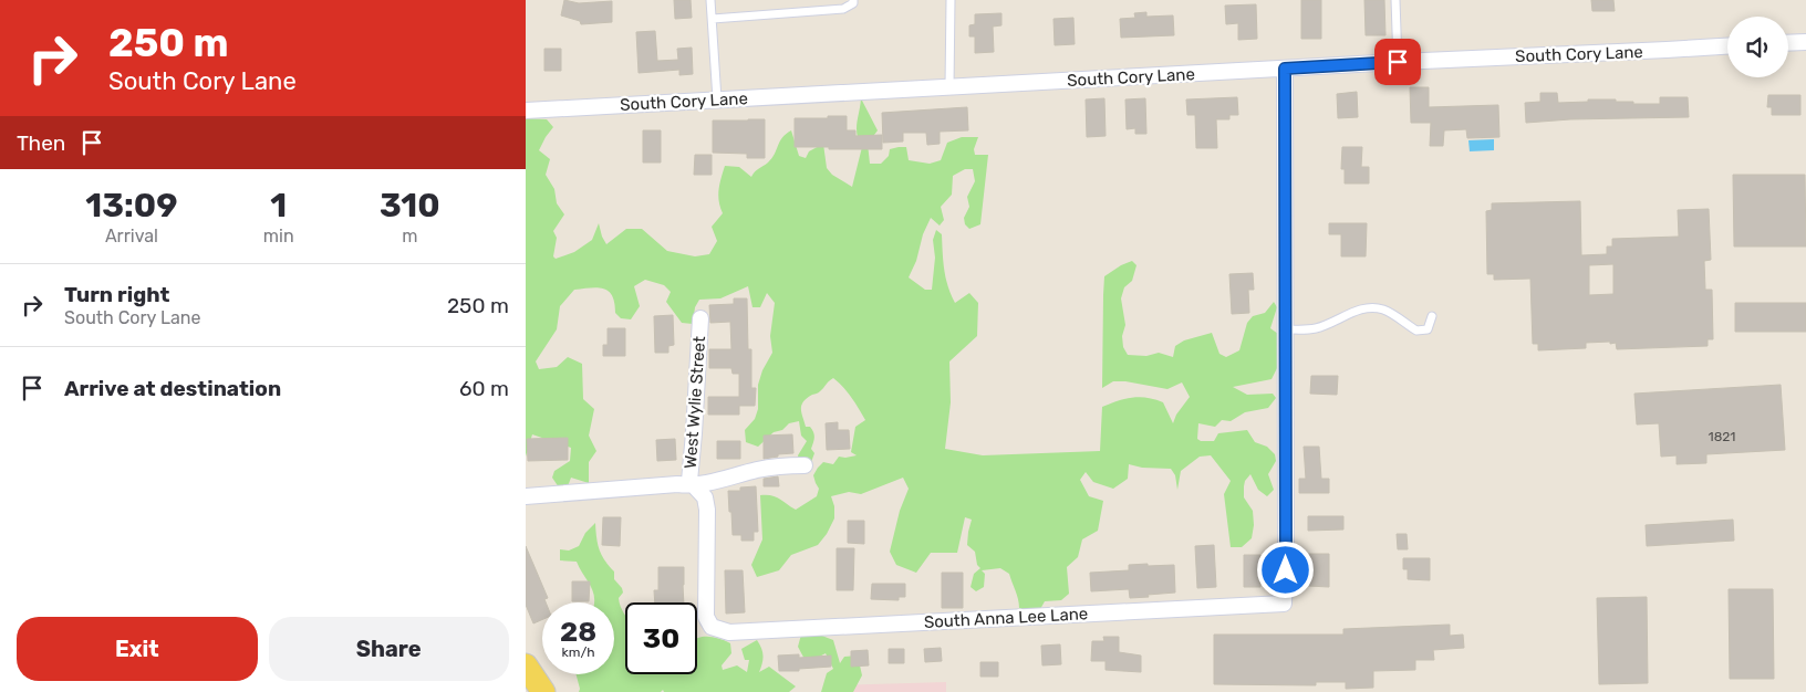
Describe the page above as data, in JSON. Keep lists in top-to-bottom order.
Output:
{
  "streets": {
    "street": ["South Cory Lane", "West Wylie Street", "South Anna Lee Lane"]
  },
  "crossings": [
    ["West Wylie Street", "South Anna Lee Lane"]
  ],
  "house_numbers": ["1821"],
  "page": {
    "turn": ["250 m", "South Cory Lane"],
    "then": "Then",
    "eta": [
      "13:09",
      "Arrival",
      "1",
      "min",
      "310",
      "m"
    ],
    "list": [
      {
        "name": "Turn right",
        "note": "South Cory Lane",
        "value": "250 m"
      },
      {
        "name": "Arrive at destination",
        "value": "60 m"
      }
    ],
    "speed": "28 km/h",
    "limit": "30",
    "buttons": ["Exit", "Share"]
  }
}
